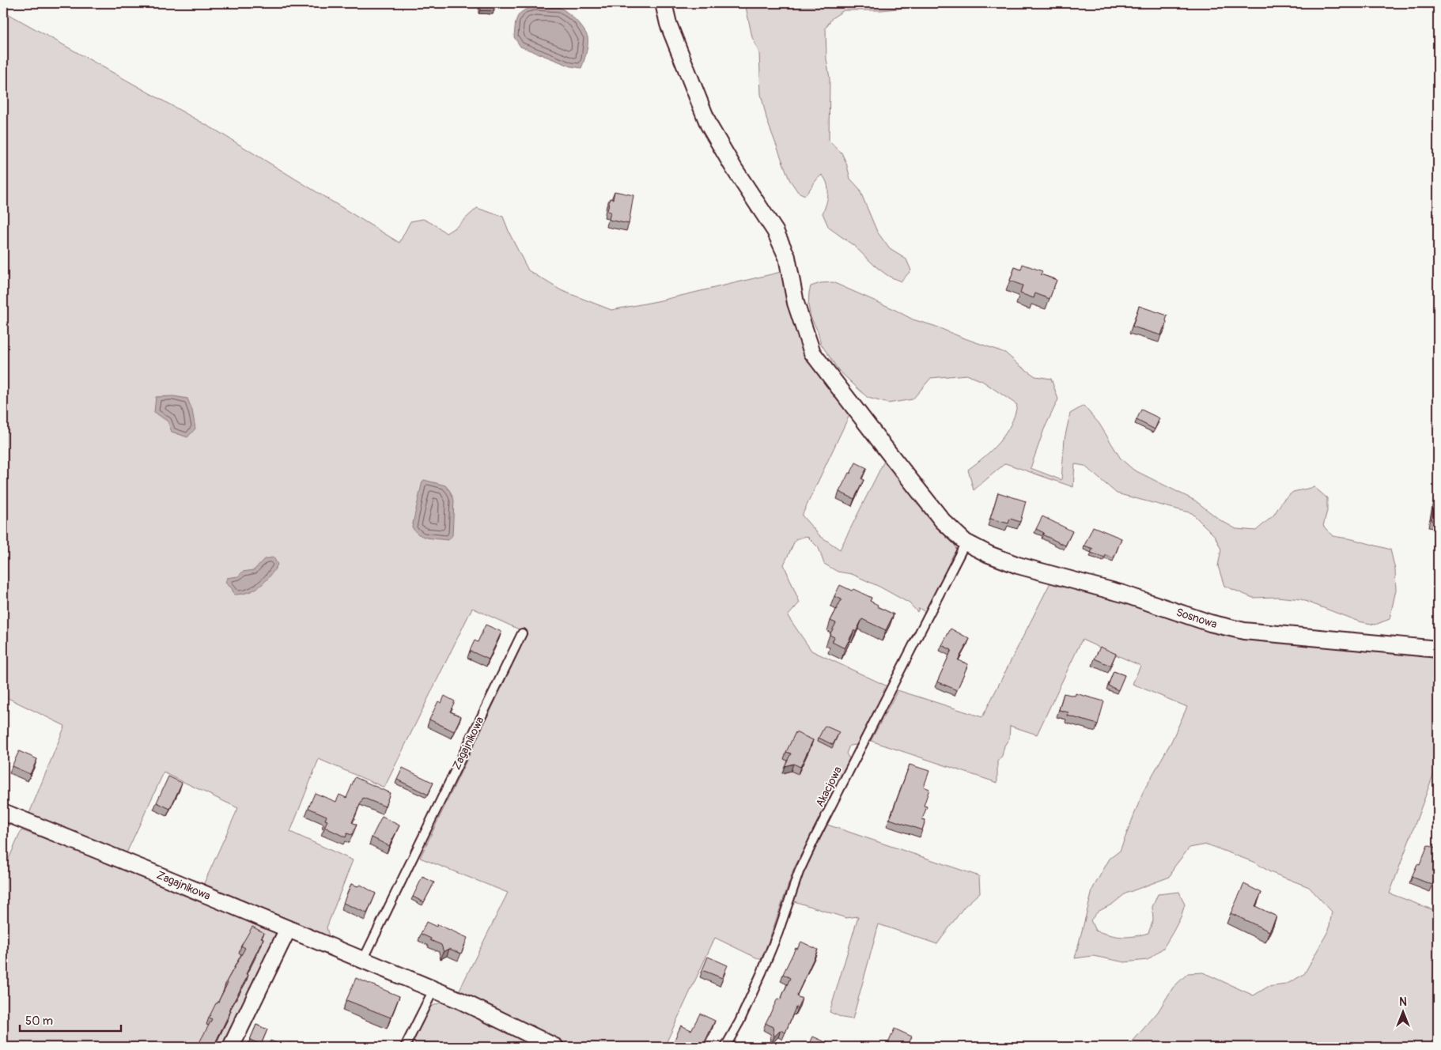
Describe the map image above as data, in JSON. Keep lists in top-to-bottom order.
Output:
{
  "streets": {
    "street": ["Sosnowa", "Zagajnikowa"],
    "lane": ["Akacjowa"]
  },
  "crossings": [
    ["Sosnowa", "Akacjowa"]
  ],
  "scale_bar": "50 m",
  "north": "top"
}
